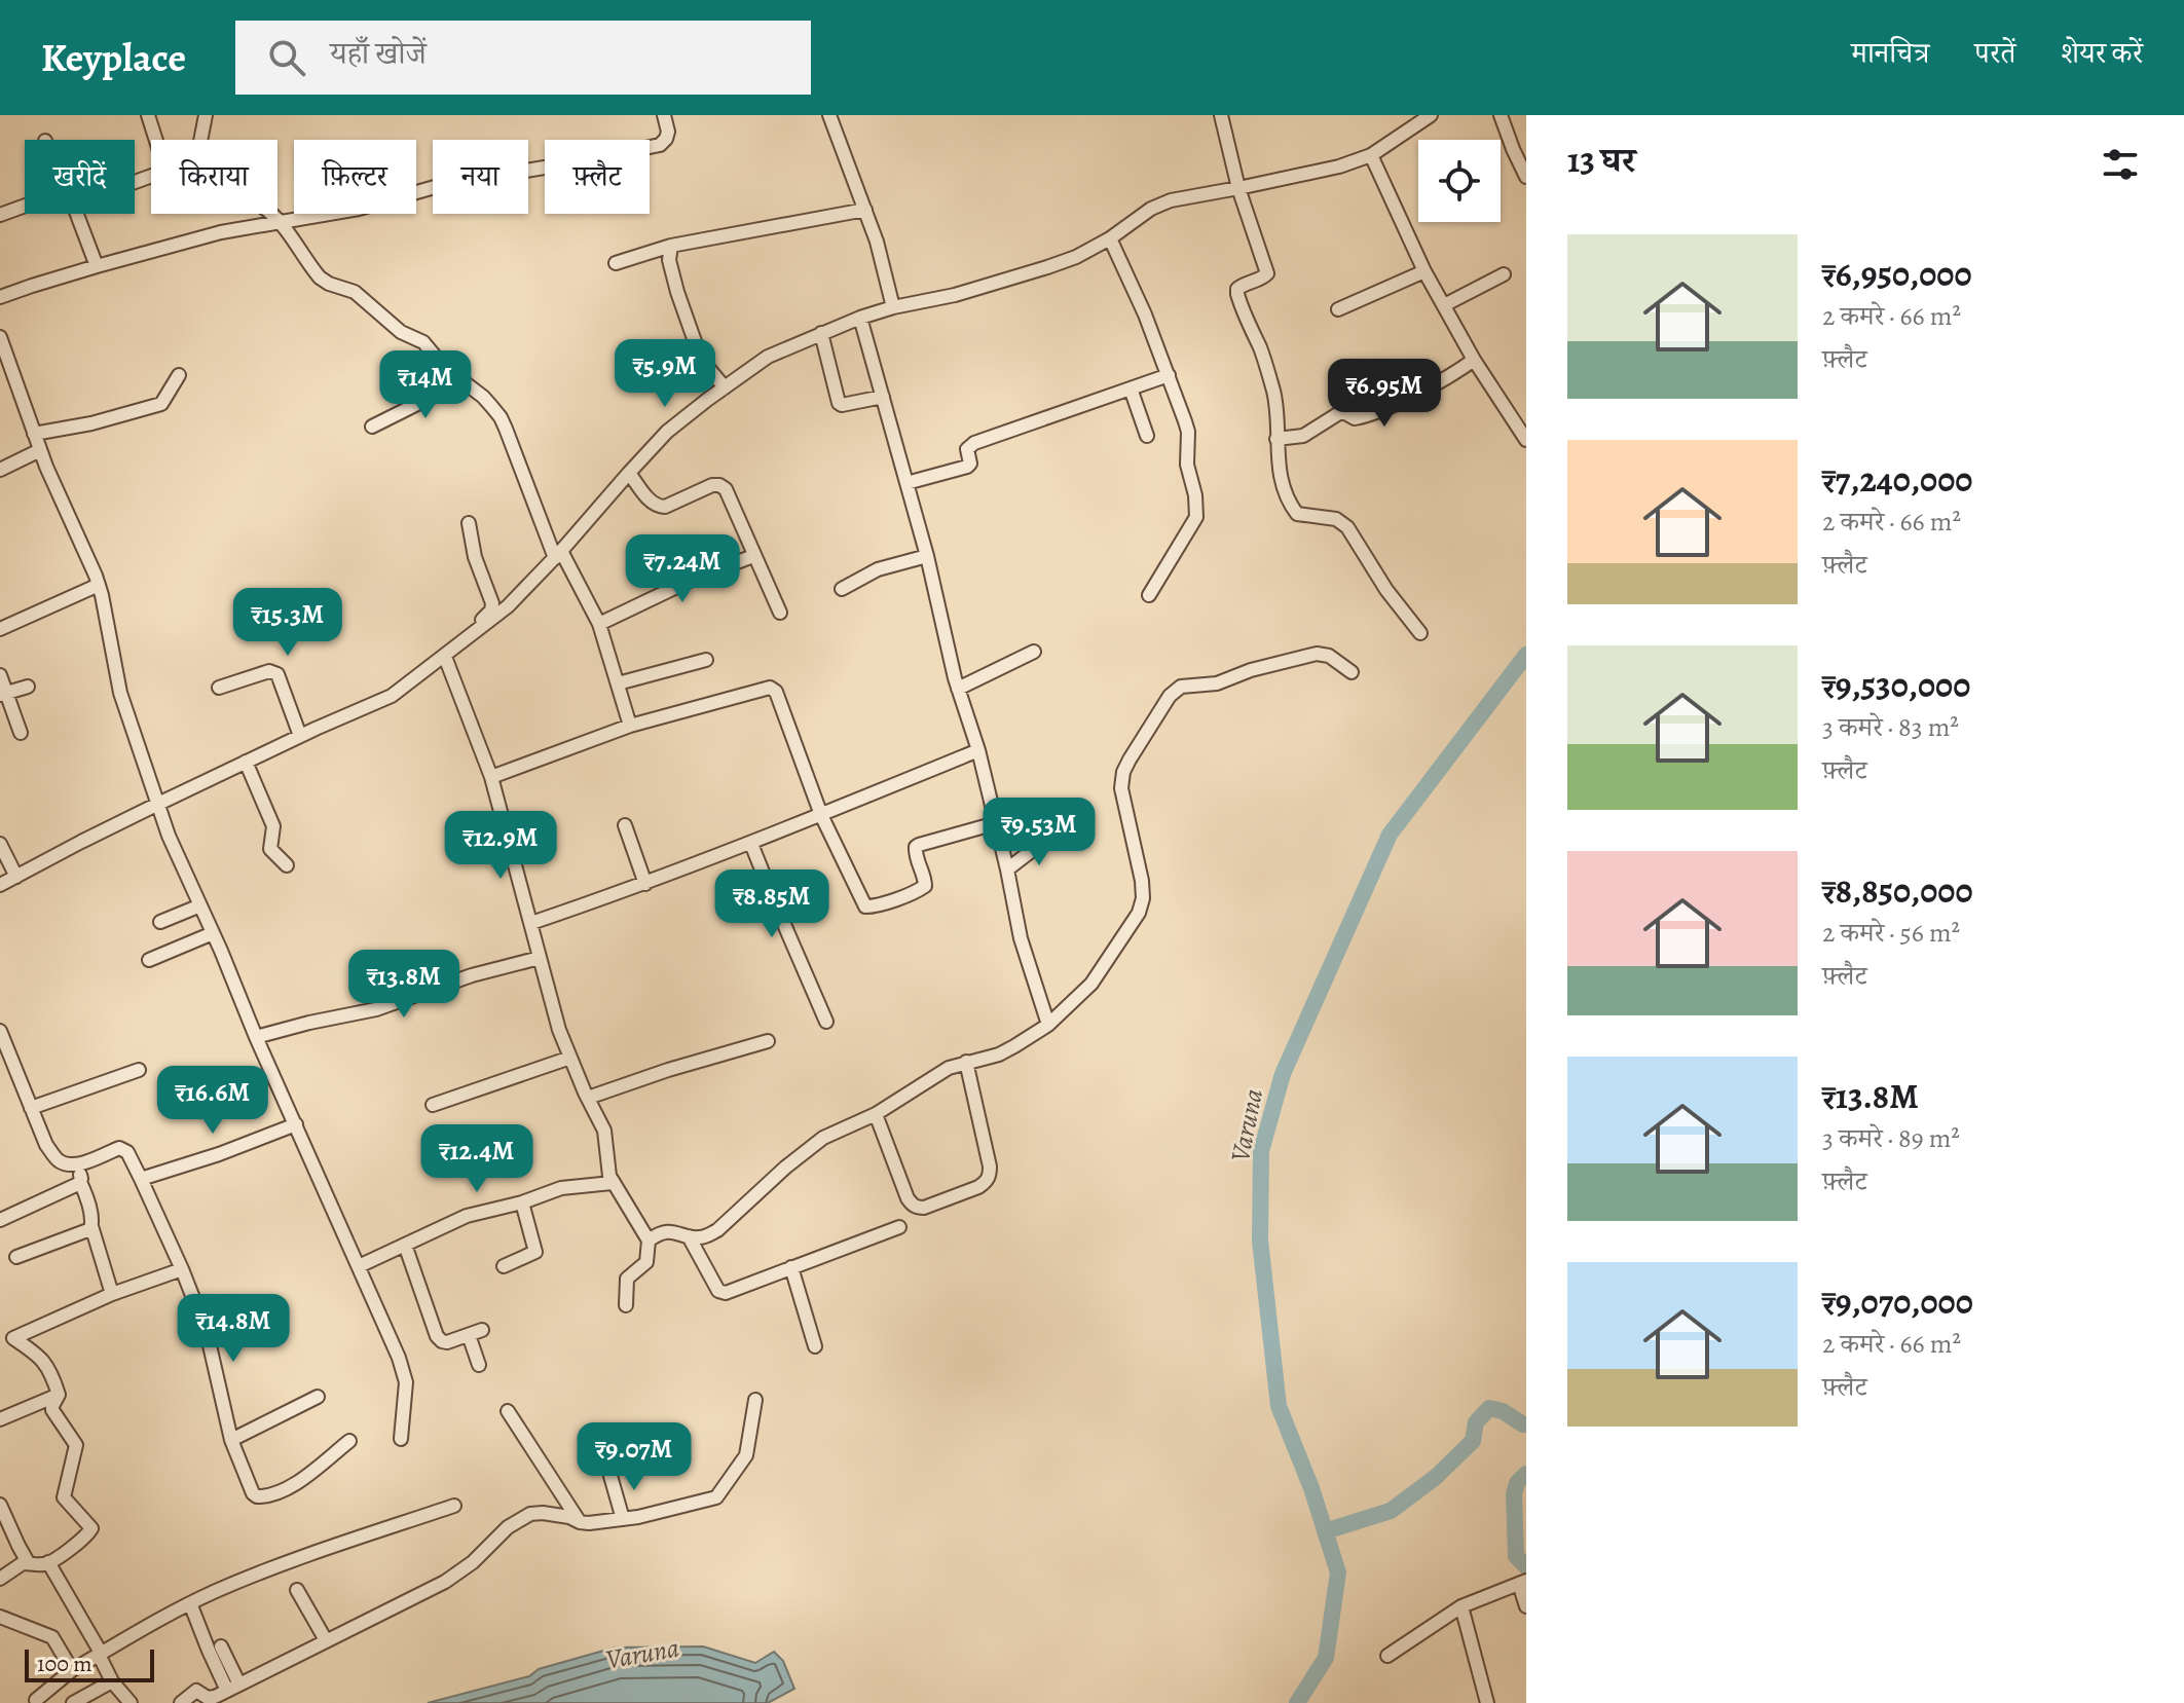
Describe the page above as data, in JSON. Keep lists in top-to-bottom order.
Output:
{
  "water": ["Varuna"],
  "scale_bar": "100 m",
  "page": {
    "header": "Keyplace",
    "search": "यहाँ खोजें",
    "nav": ["मानचित्र", "परतें", "शेयर करें"],
    "heading": "13 घर",
    "chip": [
      "खरीदें",
      "किराया",
      "फ़िल्टर",
      "नया",
      "फ़्लैट"
    ],
    "list": [
      {
        "name": "₹6,950,000",
        "note": "2 कमरे · 66 m² · फ़्लैट"
      },
      {
        "name": "₹7,240,000",
        "note": "2 कमरे · 66 m² · फ़्लैट"
      },
      {
        "name": "₹9,530,000",
        "note": "3 कमरे · 83 m² · फ़्लैट"
      },
      {
        "name": "₹8,850,000",
        "note": "2 कमरे · 56 m² · फ़्लैट"
      },
      {
        "name": "₹13.8M",
        "note": "3 कमरे · 89 m² · फ़्लैट"
      },
      {
        "name": "₹9,070,000",
        "note": "2 कमरे · 66 m² · फ़्लैट"
      }
    ],
    "price": [
      "₹5.9M",
      "₹14M",
      "₹6.95M",
      "₹7.24M",
      "₹15.3M",
      "₹9.53M",
      "₹12.9M",
      "₹8.85M",
      "₹13.8M",
      "₹16.6M",
      "₹12.4M",
      "₹14.8M",
      "₹9.07M"
    ],
    "scale": "100 m"
  }
}
